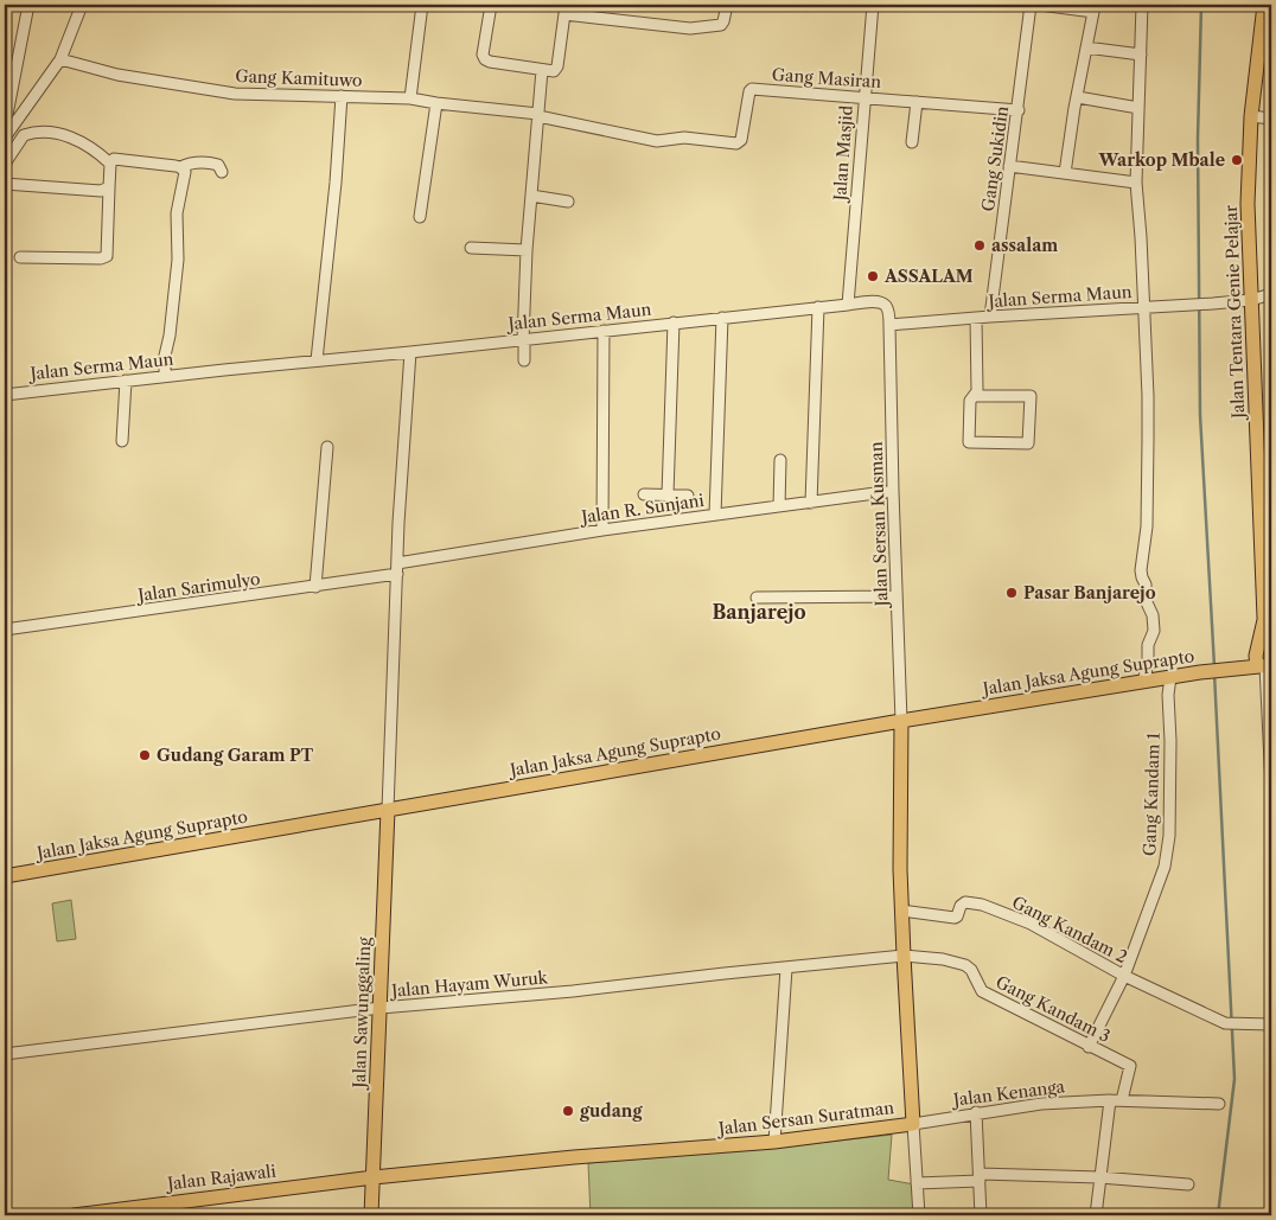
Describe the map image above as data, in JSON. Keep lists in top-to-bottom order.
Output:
{
  "streets": {
    "main road": [
      "Jalan Tentara Genie Pelajar",
      "Jalan Jaksa Agung Suprapto",
      "Jalan Sawunggaling",
      "Jalan Sersan Suratman",
      "Jalan Rajawali"
    ],
    "street": [
      "Gang Kamituwo",
      "Gang Masiran",
      "Jalan Masjid",
      "Gang Sukidin",
      "Jalan Serma Maun",
      "Jalan R. Sunjani",
      "Jalan Sersan Kusman",
      "Jalan Sarimulyo",
      "Gang Kandam 1",
      "Gang Kandam 2",
      "Jalan Hayam Wuruk",
      "Gang Kandam 3",
      "Jalan Kenanga"
    ]
  },
  "crossings": [
    ["Gang Kamituwo", "Gang Masiran"],
    ["Gang Masiran", "Jalan Masjid"],
    ["Gang Masiran", "Gang Sukidin"],
    ["Jalan Masjid", "Jalan Serma Maun"],
    ["Gang Sukidin", "Jalan Serma Maun"],
    ["Jalan Serma Maun", "Jalan Tentara Genie Pelajar"],
    ["Jalan Serma Maun", "Jalan Sersan Kusman"],
    ["Jalan Tentara Genie Pelajar", "Jalan Jaksa Agung Suprapto"],
    ["Jalan R. Sunjani", "Jalan Sersan Kusman"],
    ["Jalan R. Sunjani", "Jalan Sarimulyo"],
    ["Jalan Sersan Kusman", "Jalan Jaksa Agung Suprapto"],
    ["Jalan Sersan Kusman", "Jalan Sersan Suratman"],
    ["Jalan Jaksa Agung Suprapto", "Gang Kandam 1"],
    ["Jalan Jaksa Agung Suprapto", "Jalan Sawunggaling"],
    ["Jalan Jaksa Agung Suprapto", "Jalan Sersan Suratman"],
    ["Gang Kandam 1", "Gang Kandam 2"],
    ["Gang Kandam 1", "Gang Kandam 3"],
    ["Gang Kandam 2", "Jalan Sersan Suratman"],
    ["Jalan Hayam Wuruk", "Gang Kandam 3"],
    ["Jalan Hayam Wuruk", "Jalan Sawunggaling"],
    ["Jalan Hayam Wuruk", "Jalan Sersan Suratman"],
    ["Gang Kandam 3", "Jalan Kenanga"],
    ["Gang Kandam 3", "Jalan Sersan Suratman"],
    ["Jalan Sawunggaling", "Jalan Sersan Suratman"],
    ["Jalan Sawunggaling", "Jalan Rajawali"],
    ["Jalan Kenanga", "Jalan Sersan Suratman"],
    ["Jalan Sersan Suratman", "Jalan Rajawali"]
  ],
  "districts": ["Banjarejo"],
  "places": [
    "Warkop Mbale",
    "assalam",
    "ASSALAM",
    "Pasar Banjarejo",
    "Gudang Garam PT",
    "gudang"
  ]
}
